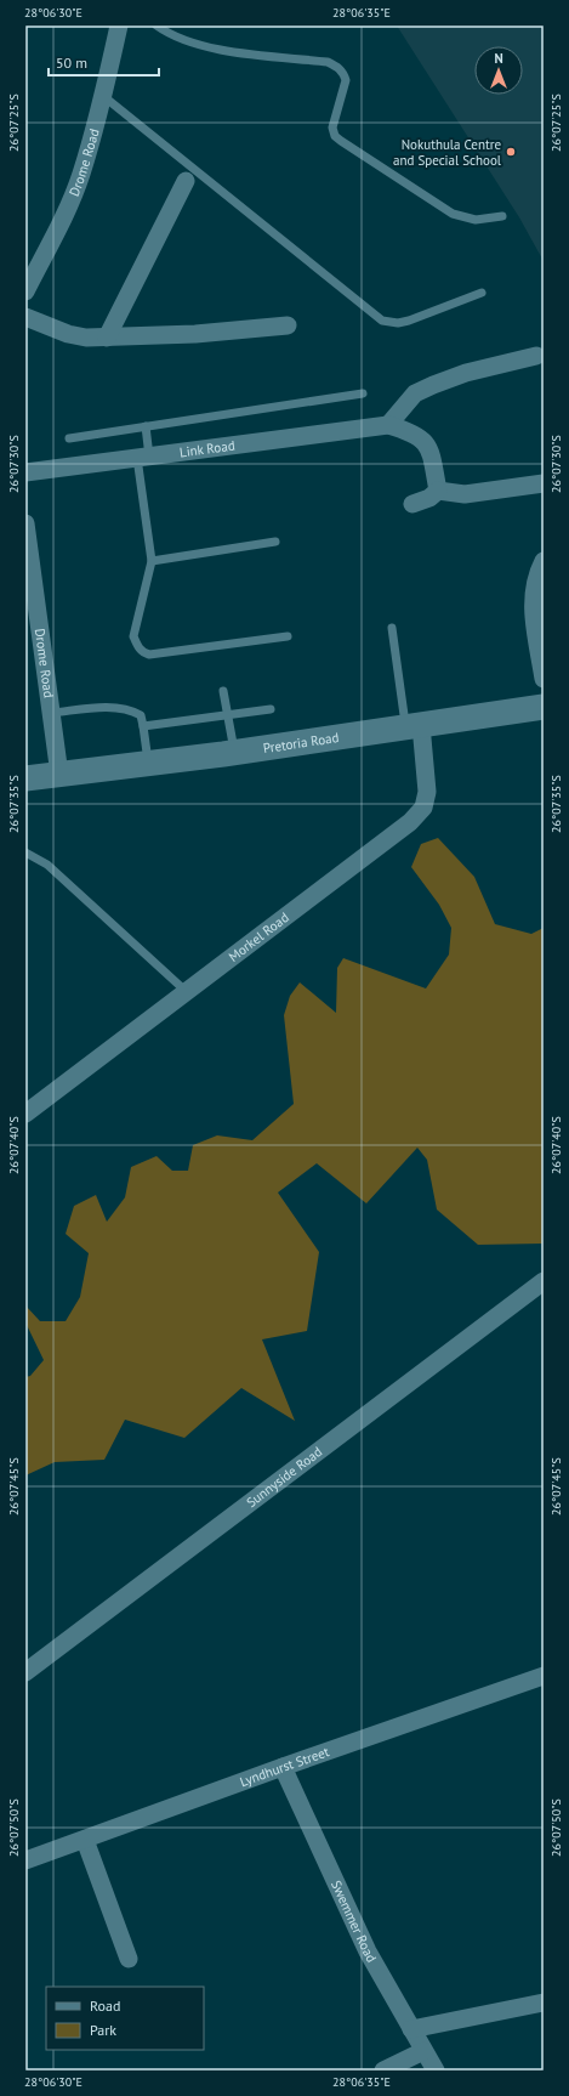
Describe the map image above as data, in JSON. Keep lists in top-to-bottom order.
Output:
{
  "streets": {
    "main road": ["Pretoria Road"],
    "street": [
      "Drome Road",
      "Link Road",
      "Morkel Road",
      "Sunnyside Road",
      "Lyndhurst Street",
      "Swemmer Road"
    ]
  },
  "crossings": [
    ["Drome Road", "Pretoria Road"],
    ["Pretoria Road", "Morkel Road"],
    ["Lyndhurst Street", "Swemmer Road"]
  ],
  "places": ["Nokuthula Centre and Special School"],
  "legend": ["Road", "Park"],
  "scale_bar": "50 m",
  "north": "top",
  "coordinates": [
    "28°06'30\"E",
    "28°06'35\"E",
    "26°07'25\"S",
    "26°07'30\"S",
    "26°07'35\"S",
    "26°07'40\"S",
    "26°07'45\"S",
    "26°07'50\"S"
  ]
}
